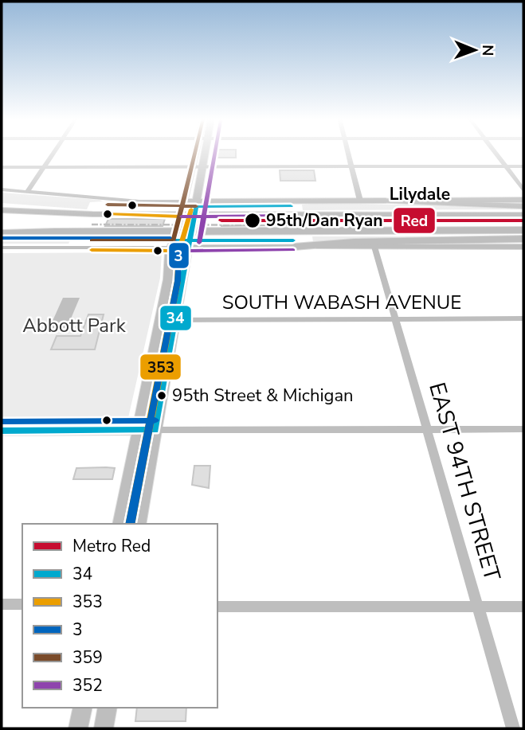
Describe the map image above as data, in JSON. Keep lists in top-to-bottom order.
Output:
{
  "streets": {
    "street": ["SOUTH WABASH AVENUE", "EAST 94TH STREET"]
  },
  "crossings": [
    ["SOUTH WABASH AVENUE", "EAST 94TH STREET"]
  ],
  "districts": ["Lilydale"],
  "parks": ["Abbott Park"],
  "places": ["95th/Dan Ryan", "95th Street & Michigan"],
  "lines": [
    "transit line 359",
    "transit line 352",
    "transit line 34",
    "transit line 353",
    "metro line Red",
    "transit line 3"
  ],
  "legend": [
    "Metro Red",
    "34",
    "353",
    "3",
    "359",
    "352"
  ],
  "north": "right"
}
